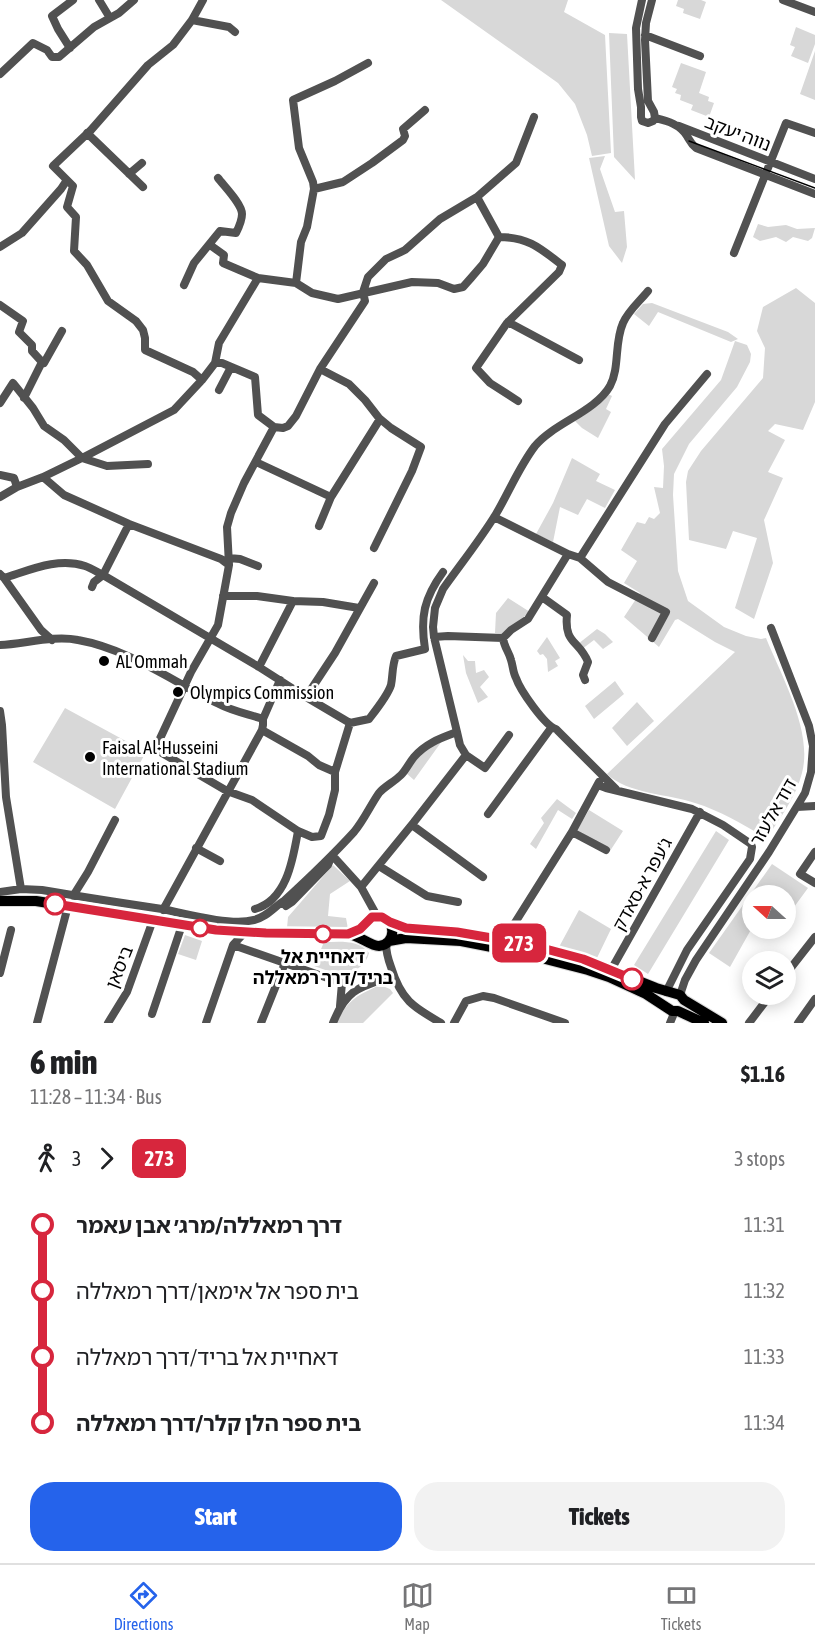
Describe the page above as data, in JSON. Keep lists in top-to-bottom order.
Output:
{
  "streets": {
    "street": [
      "נווה יעקב",
      "דוד אלעזר",
      "ג'עפר א-סאדק",
      "ביסאן"
    ]
  },
  "places": [
    "AL Ommah",
    "Olympics Commission",
    "Faisal Al-Husseini International Stadium",
    "דאחיית אל בריד/דרך רמאללה"
  ],
  "lines": ["bus line 273"],
  "north": "left",
  "page": {
    "on_map": "273",
    "heading": ["6 min", "11:28 – 11:34 · Bus", "$1.16"],
    "legs": ["3", "273", "3 stops"],
    "list": [
      {
        "name": "דרך רמאללה/מרג׳ אבן עאמר",
        "value": "11:31"
      },
      {
        "name": "בית ספר אל אימאן/דרך רמאללה",
        "value": "11:32"
      },
      {
        "name": "דאחיית אל בריד/דרך רמאללה",
        "value": "11:33"
      },
      {
        "name": "בית ספר הלן קלר/דרך רמאללה",
        "value": "11:34"
      }
    ],
    "buttons": ["Start", "Tickets"],
    "tabs": ["Directions", "Map", "Tickets"]
  }
}
